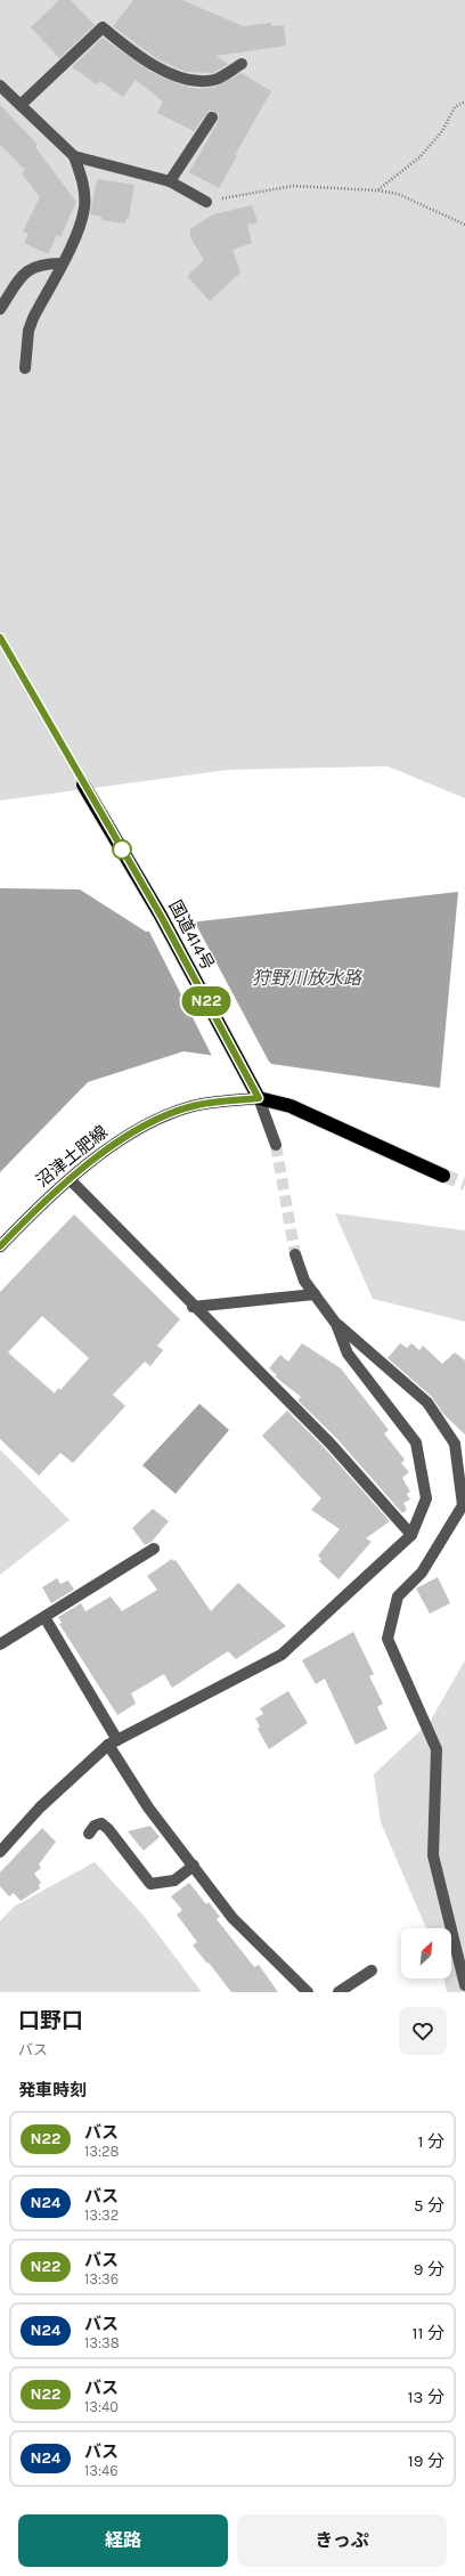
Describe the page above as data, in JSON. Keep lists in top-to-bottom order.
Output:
{
  "streets": {
    "highway": ["国道414号"],
    "main road": ["沼津土肥線"]
  },
  "crossings": [
    ["国道414号", "沼津土肥線"]
  ],
  "water": ["狩野川放水路"],
  "lines": ["bus line N22"],
  "north": "top right",
  "page": {
    "on_map": "N22",
    "heading": [
      ["口野口", "バス"],
      "発車時刻"
    ],
    "list": [
      {
        "mark": "N22",
        "name": "バス",
        "note": "13:28",
        "value": "1 分"
      },
      {
        "mark": "N24",
        "name": "バス",
        "note": "13:32",
        "value": "5 分"
      },
      {
        "mark": "N22",
        "name": "バス",
        "note": "13:36",
        "value": "9 分"
      },
      {
        "mark": "N24",
        "name": "バス",
        "note": "13:38",
        "value": "11 分"
      },
      {
        "mark": "N22",
        "name": "バス",
        "note": "13:40",
        "value": "13 分"
      },
      {
        "mark": "N24",
        "name": "バス",
        "note": "13:46",
        "value": "19 分"
      }
    ],
    "buttons": ["経路", "きっぷ"]
  }
}
